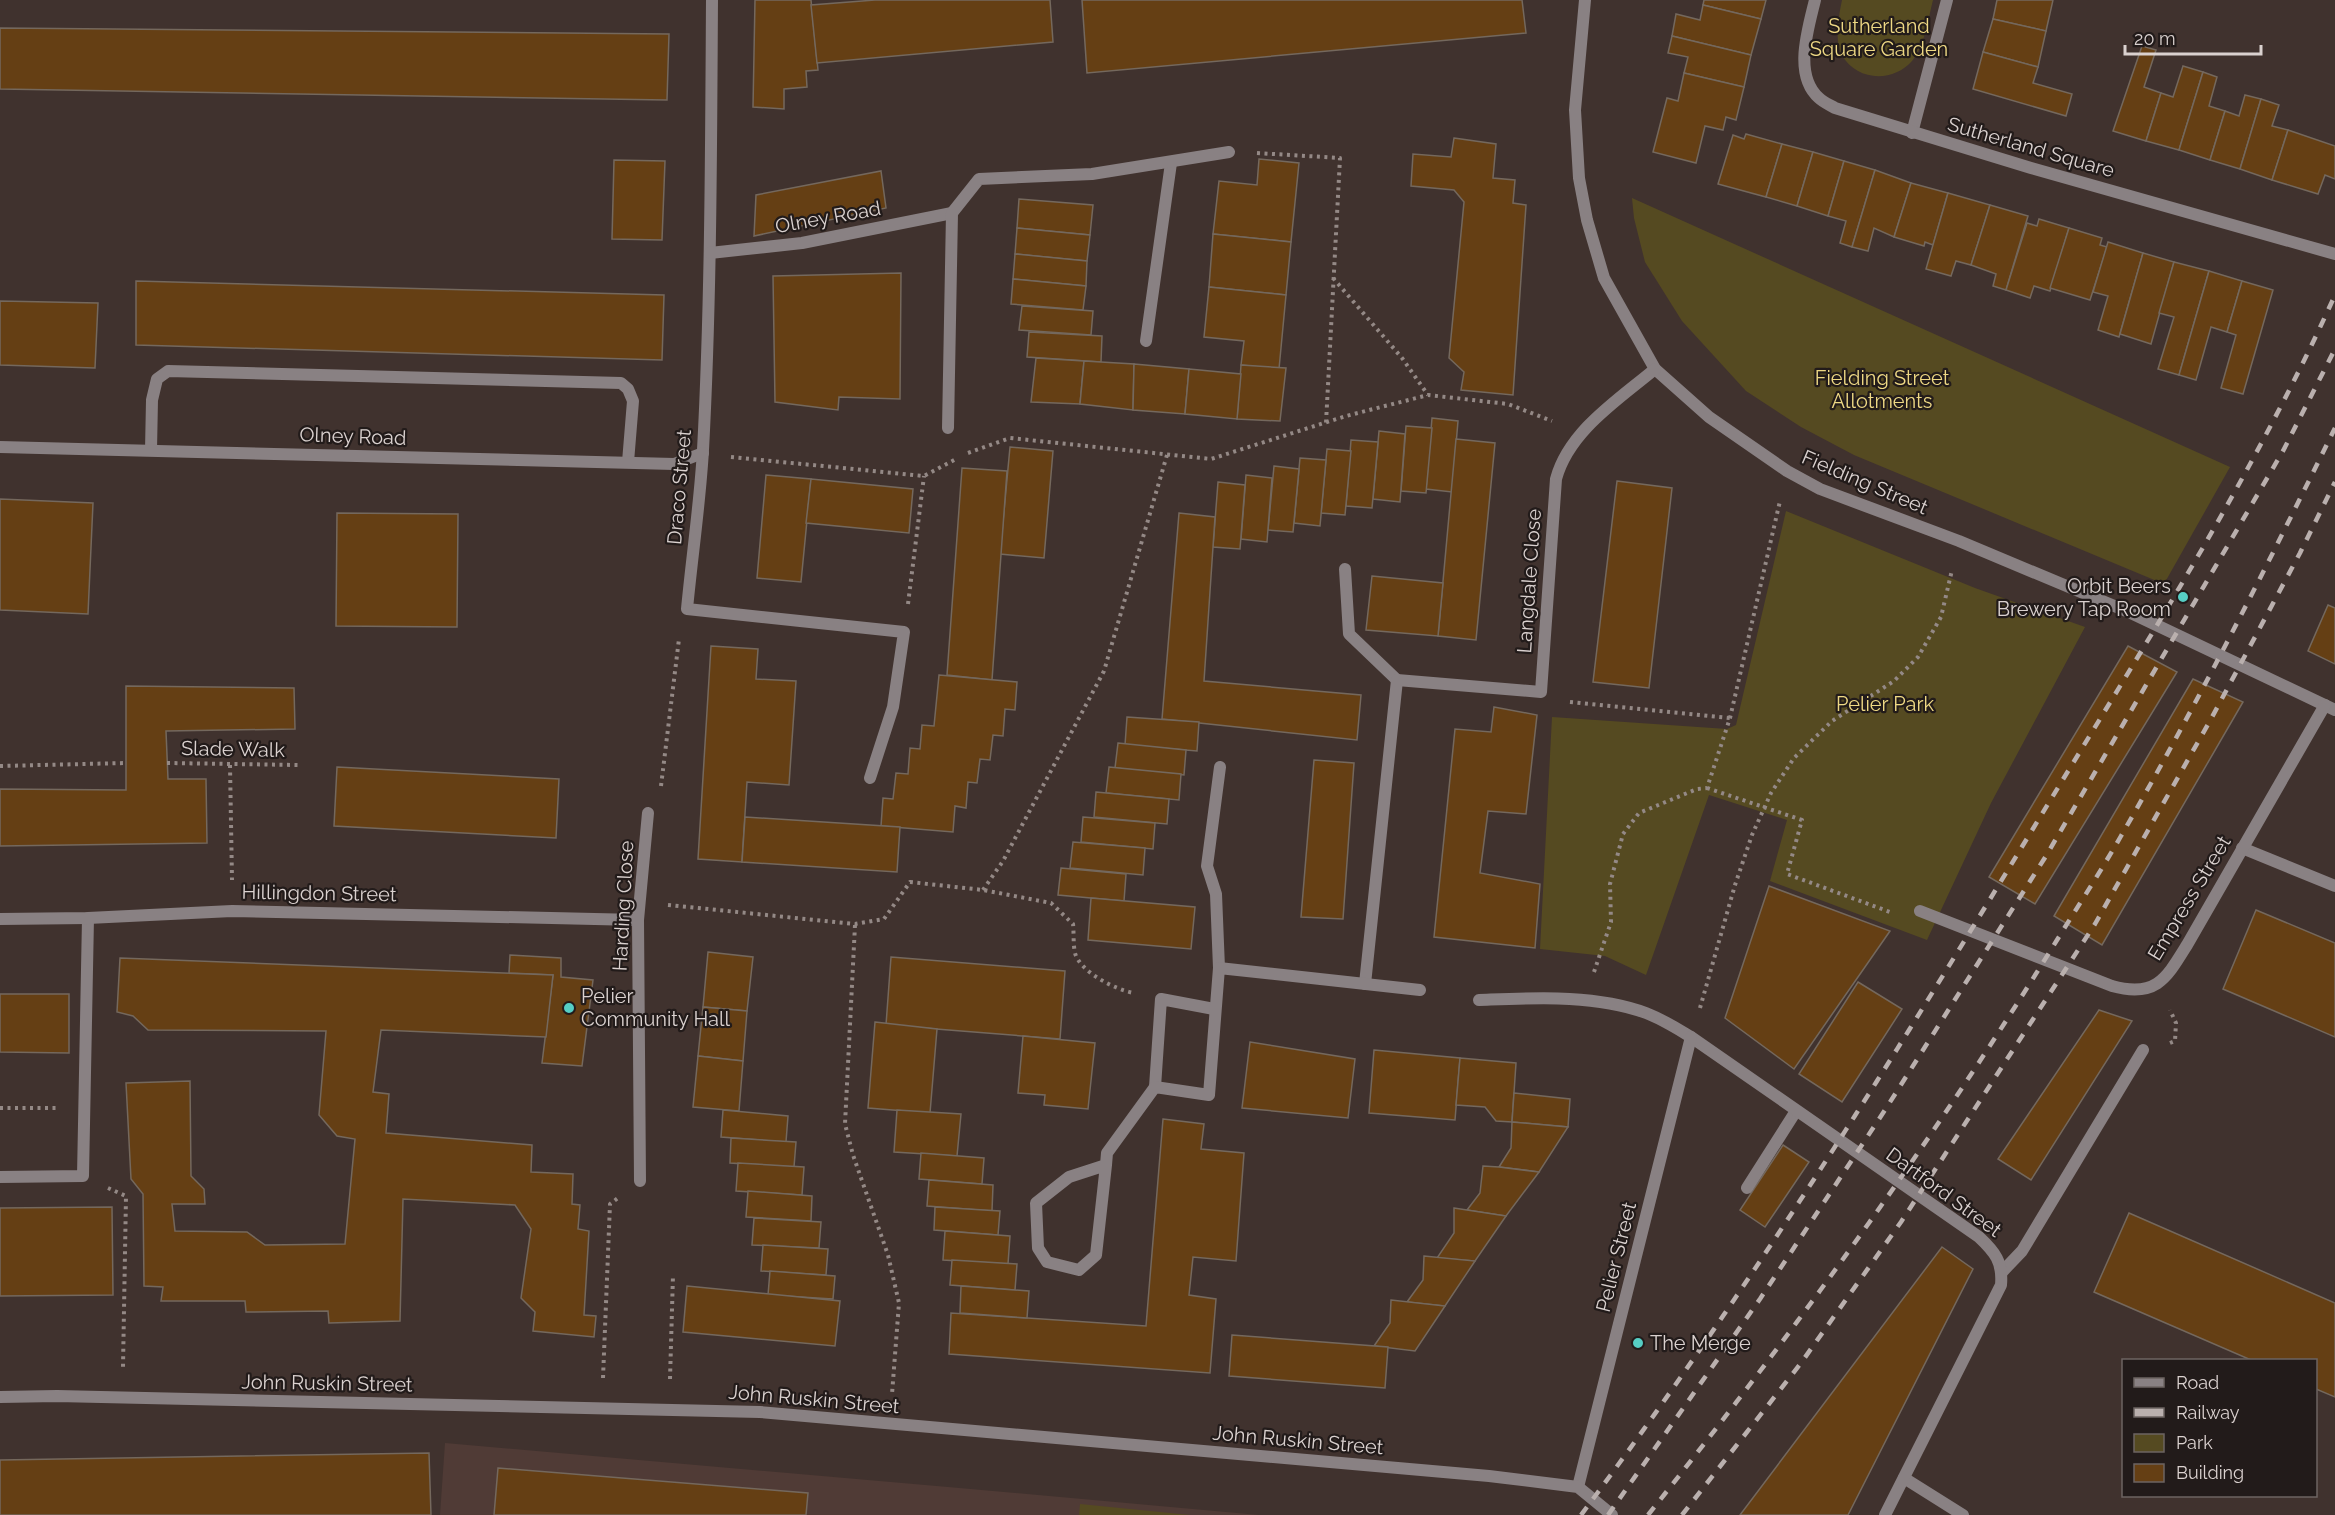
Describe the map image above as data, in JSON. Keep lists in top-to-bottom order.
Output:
{
  "streets": {
    "street": [
      "Sutherland Square",
      "Olney Road",
      "Fielding Street",
      "Draco Street",
      "Langdale Close",
      "Hillingdon Street",
      "Empress Street",
      "Harding Close",
      "Dartford Street",
      "Pelier Street",
      "John Ruskin Street"
    ],
    "path": ["Slade Walk"]
  },
  "crossings": [
    ["Olney Road", "Draco Street"],
    ["Fielding Street", "Langdale Close"],
    ["Fielding Street", "Empress Street"],
    ["Hillingdon Street", "Harding Close"],
    ["Dartford Street", "Pelier Street"],
    ["Pelier Street", "John Ruskin Street"]
  ],
  "parks": ["Sutherland Square Garden", "Fielding Street Allotments", "Pelier Park"],
  "places": ["Orbit Beers Brewery Tap Room", "Pelier Community Hall", "The Merge"],
  "legend": [
    "Road",
    "Railway",
    "Park",
    "Building"
  ],
  "scale_bar": "20 m"
}
